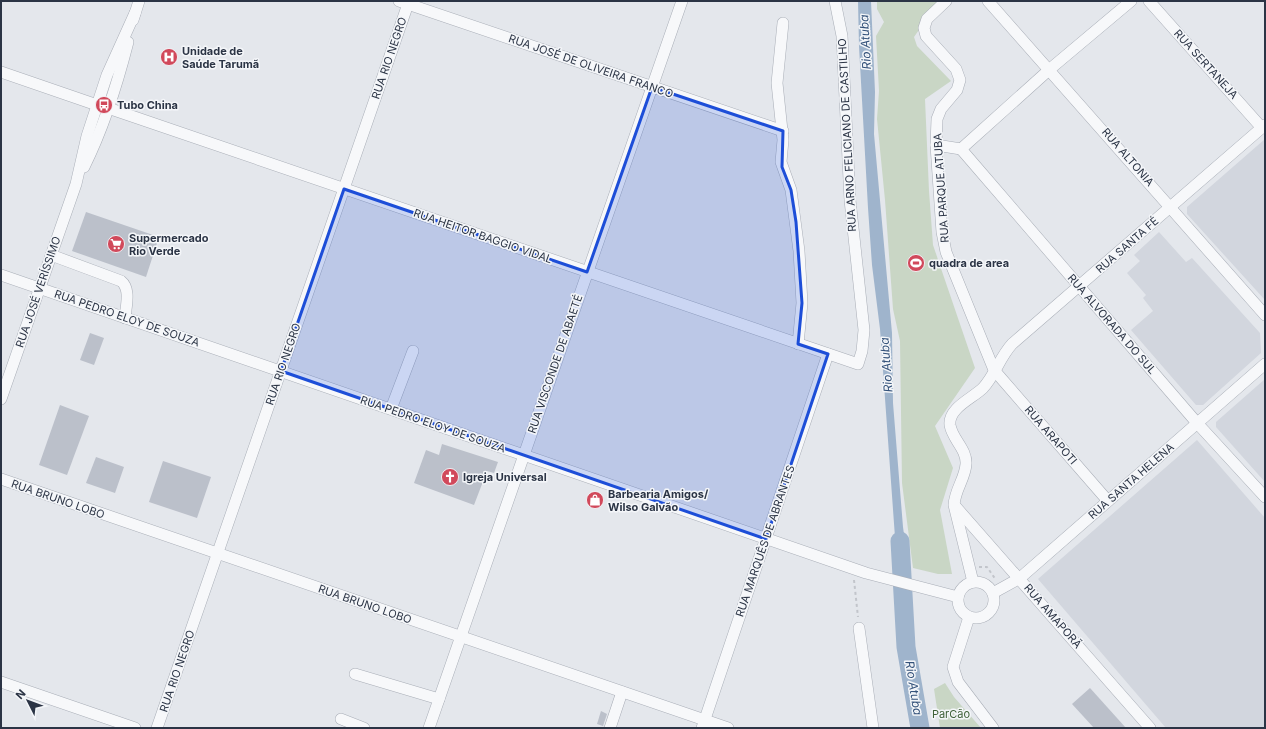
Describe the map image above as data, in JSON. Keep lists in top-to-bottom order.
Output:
{
  "streets": {
    "street": [
      "RUA RIO NEGRO",
      "RUA SERTANEJA",
      "RUA JOSÉ DE OLIVEIRA FRANCO",
      "RUA ARNO FELICIANO DE CASTILHO",
      "RUA ALTONIA",
      "RUA PARQUE ATUBA",
      "RUA HEITOR BAGGIO VIDAL",
      "RUA SANTA FÉ",
      "RUA JOSÉ VERÍSSIMO",
      "RUA PEDRO ELOY DE SOUZA",
      "RUA ALVORADA DO SUL",
      "RUA VISCONDE DE ABAETÉ",
      "RUA ARAPOTI",
      "RUA SANTA HELENA",
      "RUA BRUNO LOBO",
      "RUA MARQUÊS DE ABRANTES",
      "RUA AMAPORÃ"
    ]
  },
  "crossings": [
    ["RUA RIO NEGRO", "RUA JOSÉ DE OLIVEIRA FRANCO"],
    ["RUA RIO NEGRO", "RUA HEITOR BAGGIO VIDAL"],
    ["RUA RIO NEGRO", "RUA PEDRO ELOY DE SOUZA"],
    ["RUA RIO NEGRO", "RUA BRUNO LOBO"],
    ["RUA SERTANEJA", "RUA SANTA FÉ"],
    ["RUA JOSÉ DE OLIVEIRA FRANCO", "RUA VISCONDE DE ABAETÉ"],
    ["RUA ARNO FELICIANO DE CASTILHO", "RUA HEITOR BAGGIO VIDAL"],
    ["RUA ALTONIA", "RUA SANTA FÉ"],
    ["RUA PARQUE ATUBA", "RUA SANTA FÉ"],
    ["RUA PARQUE ATUBA", "RUA ARAPOTI"],
    ["RUA HEITOR BAGGIO VIDAL", "RUA JOSÉ VERÍSSIMO"],
    ["RUA HEITOR BAGGIO VIDAL", "RUA VISCONDE DE ABAETÉ"],
    ["RUA HEITOR BAGGIO VIDAL", "RUA MARQUÊS DE ABRANTES"],
    ["RUA SANTA FÉ", "RUA ALVORADA DO SUL"],
    ["RUA SANTA FÉ", "RUA ARAPOTI"],
    ["RUA JOSÉ VERÍSSIMO", "RUA PEDRO ELOY DE SOUZA"],
    ["RUA PEDRO ELOY DE SOUZA", "RUA VISCONDE DE ABAETÉ"],
    ["RUA PEDRO ELOY DE SOUZA", "RUA SANTA HELENA"],
    ["RUA PEDRO ELOY DE SOUZA", "RUA MARQUÊS DE ABRANTES"],
    ["RUA ALVORADA DO SUL", "RUA SANTA HELENA"],
    ["RUA VISCONDE DE ABAETÉ", "RUA BRUNO LOBO"],
    ["RUA ARAPOTI", "RUA SANTA HELENA"],
    ["RUA SANTA HELENA", "RUA AMAPORÃ"],
    ["RUA BRUNO LOBO", "RUA MARQUÊS DE ABRANTES"]
  ],
  "water": ["Rio Atuba"],
  "parks": ["ParCão"],
  "places": {
    "hospital": ["Unidade de Saúde Tarumã"],
    "bus stop": ["Tubo China"],
    "supermarket": ["Supermercado Rio Verde"],
    "sports": ["quadra de area"],
    "church": ["Igreja Universal"],
    "shop": ["Barbearia Amigos/ Wilso Galvão"]
  },
  "north": "top left"
}
